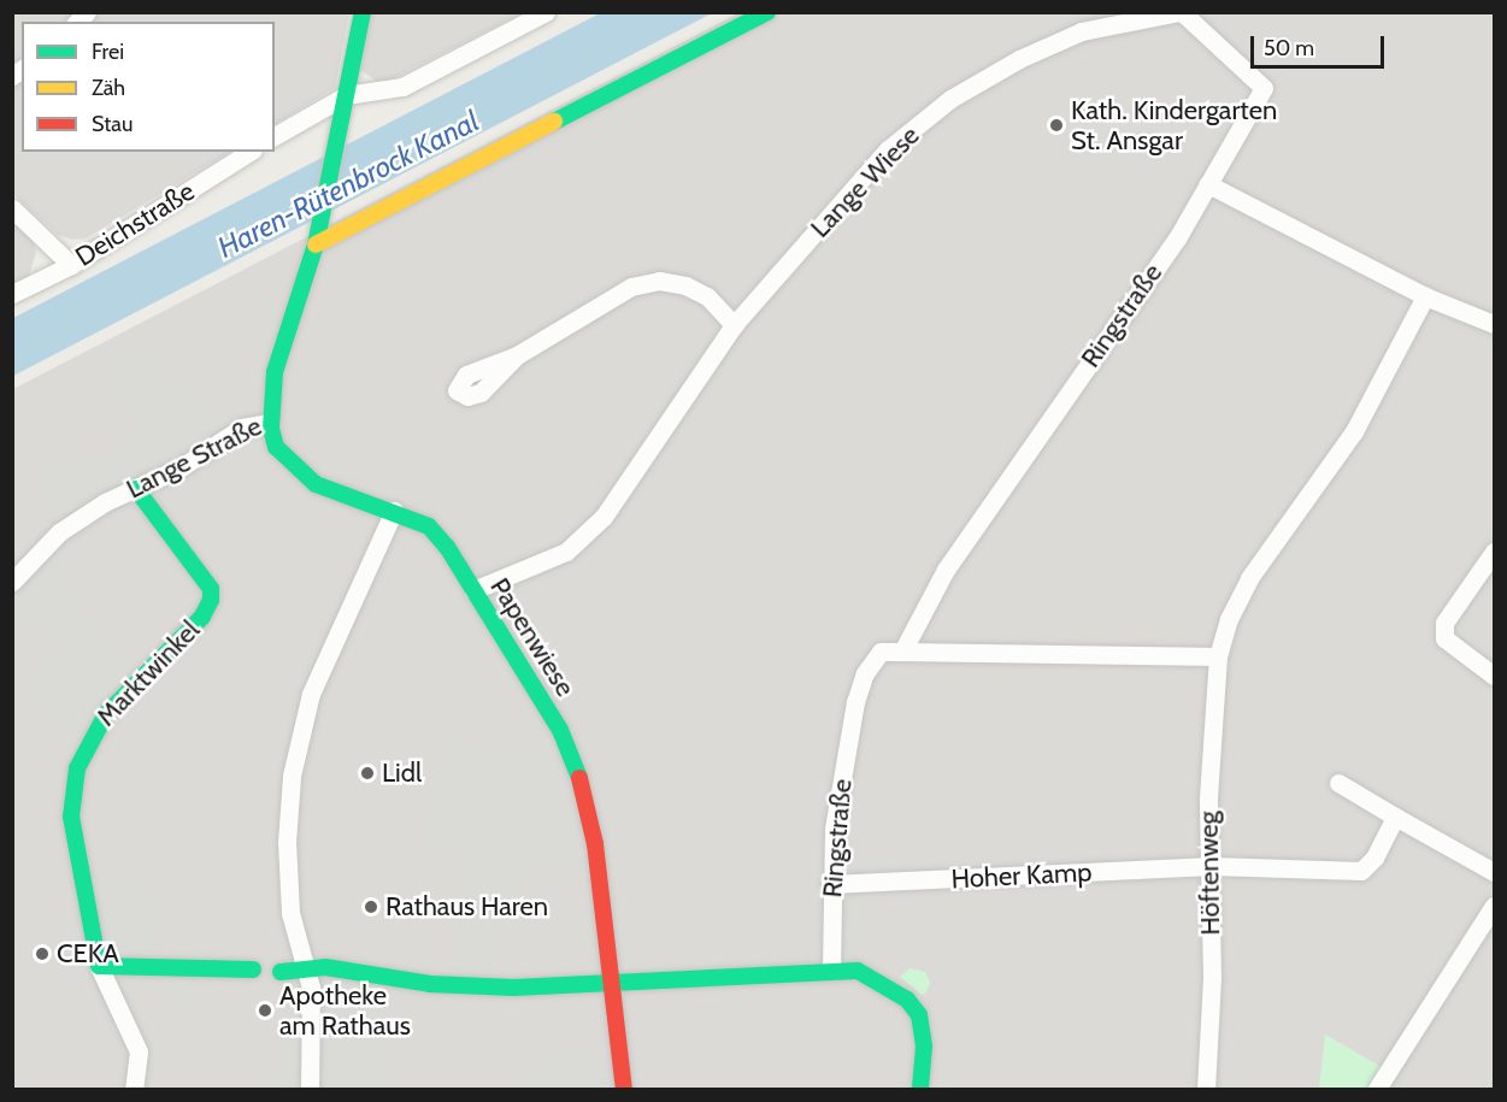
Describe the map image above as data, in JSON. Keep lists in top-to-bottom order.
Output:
{
  "streets": {
    "street": [
      "Lange Wiese",
      "Deichstraße",
      "Ringstraße",
      "Lange Straße",
      "Papenwiese",
      "Marktwinkel",
      "Höftenweg",
      "Hoher Kamp"
    ]
  },
  "crossings": [
    ["Lange Wiese", "Ringstraße"],
    ["Lange Wiese", "Papenwiese"],
    ["Ringstraße", "Höftenweg"],
    ["Ringstraße", "Hoher Kamp"],
    ["Lange Straße", "Papenwiese"],
    ["Lange Straße", "Marktwinkel"],
    ["Höftenweg", "Hoher Kamp"]
  ],
  "water": ["Haren-Rütenbrock Kanal"],
  "places": [
    "Kath. Kindergarten St. Ansgar",
    "Lidl",
    "Rathaus Haren",
    "CEKA",
    "Apotheke am Rathaus"
  ],
  "legend": ["Frei", "Zäh", "Stau"],
  "scale_bar": "50 m"
}
